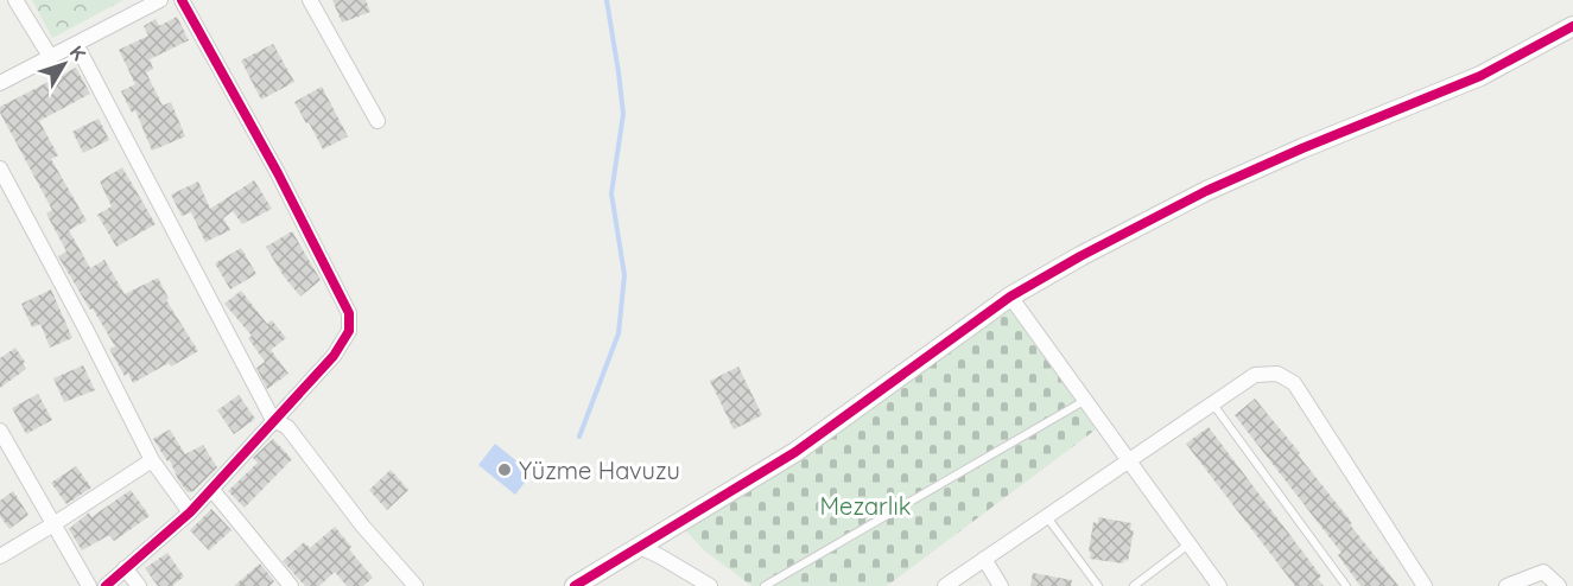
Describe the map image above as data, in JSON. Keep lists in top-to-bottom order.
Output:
{
  "parks": ["Mezarlık"],
  "places": ["Yüzme Havuzu"],
  "north": "top right"
}
